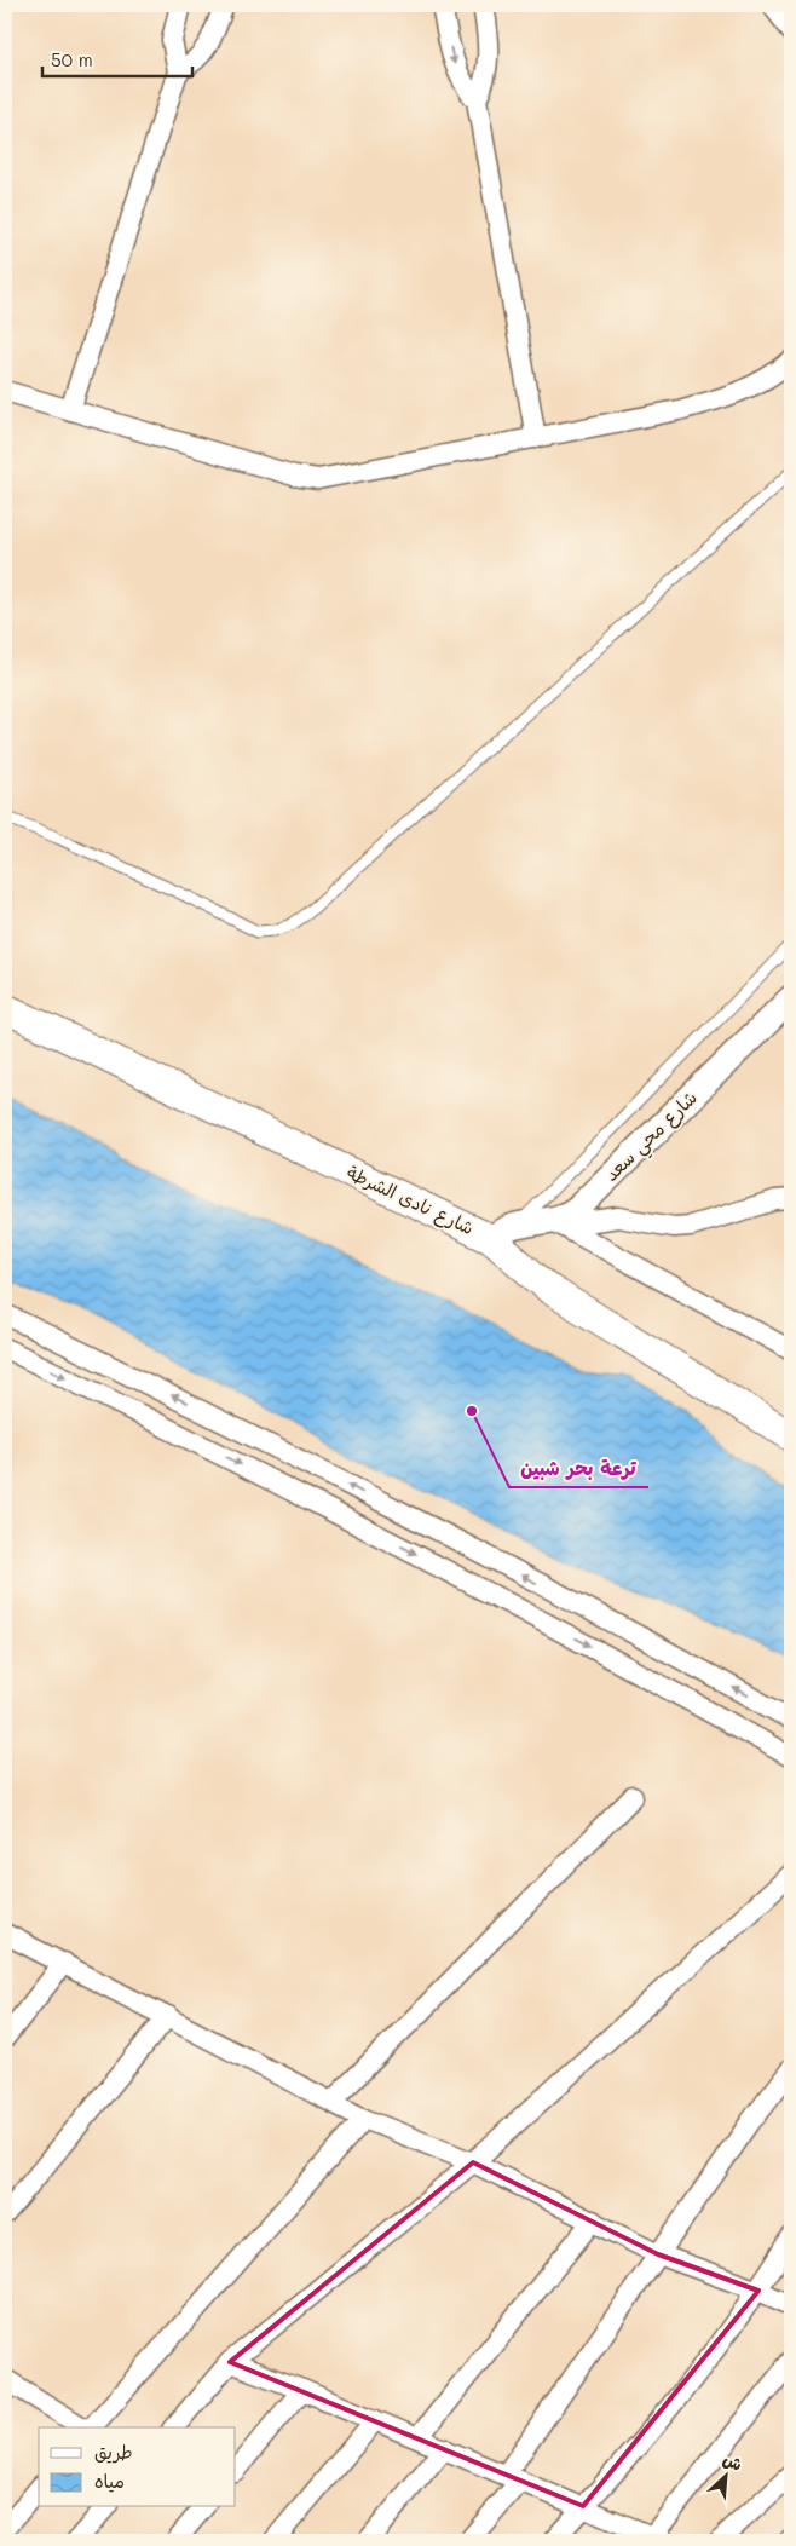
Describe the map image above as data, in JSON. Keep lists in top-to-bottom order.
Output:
{
  "streets": {
    "main road": ["شارع نادى الشرطة"],
    "street": ["شارع محي سعد"]
  },
  "crossings": [
    ["شارع محي سعد", "شارع نادى الشرطة"]
  ],
  "places": ["ترعة بحر شبين"],
  "legend": ["طريق", "مياه"],
  "scale_bar": "50 m",
  "north": "top right"
}
